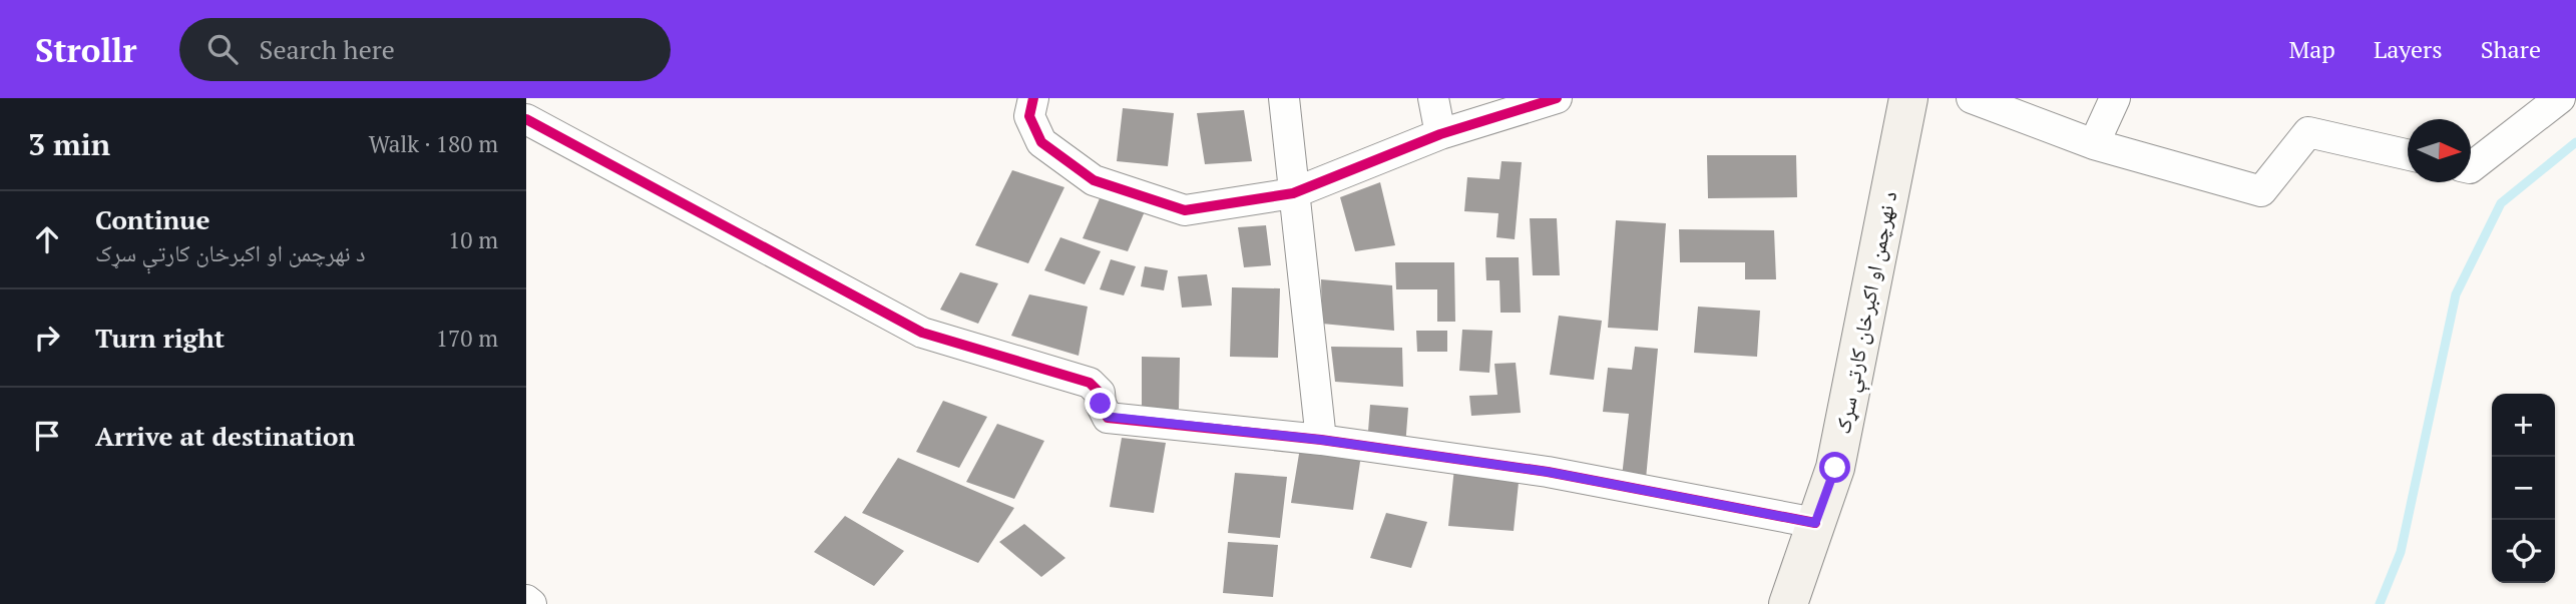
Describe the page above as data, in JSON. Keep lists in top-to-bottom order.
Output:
{
  "streets": {
    "main road": ["د نهرچمن او اکبرخان کارتې سړک"]
  },
  "north": "right",
  "page": {
    "header": "Strollr",
    "search": "Search here",
    "nav": ["Map", "Layers", "Share"],
    "heading": ["3 min", "Walk · 180 m"],
    "list": [
      ["Continue", "د نهرچمن او اکبرخان کارتې سړک", "10 m"],
      ["Turn right", "170 m"],
      "Arrive at destination"
    ],
    "map_buttons": ["+", "−"]
  }
}
